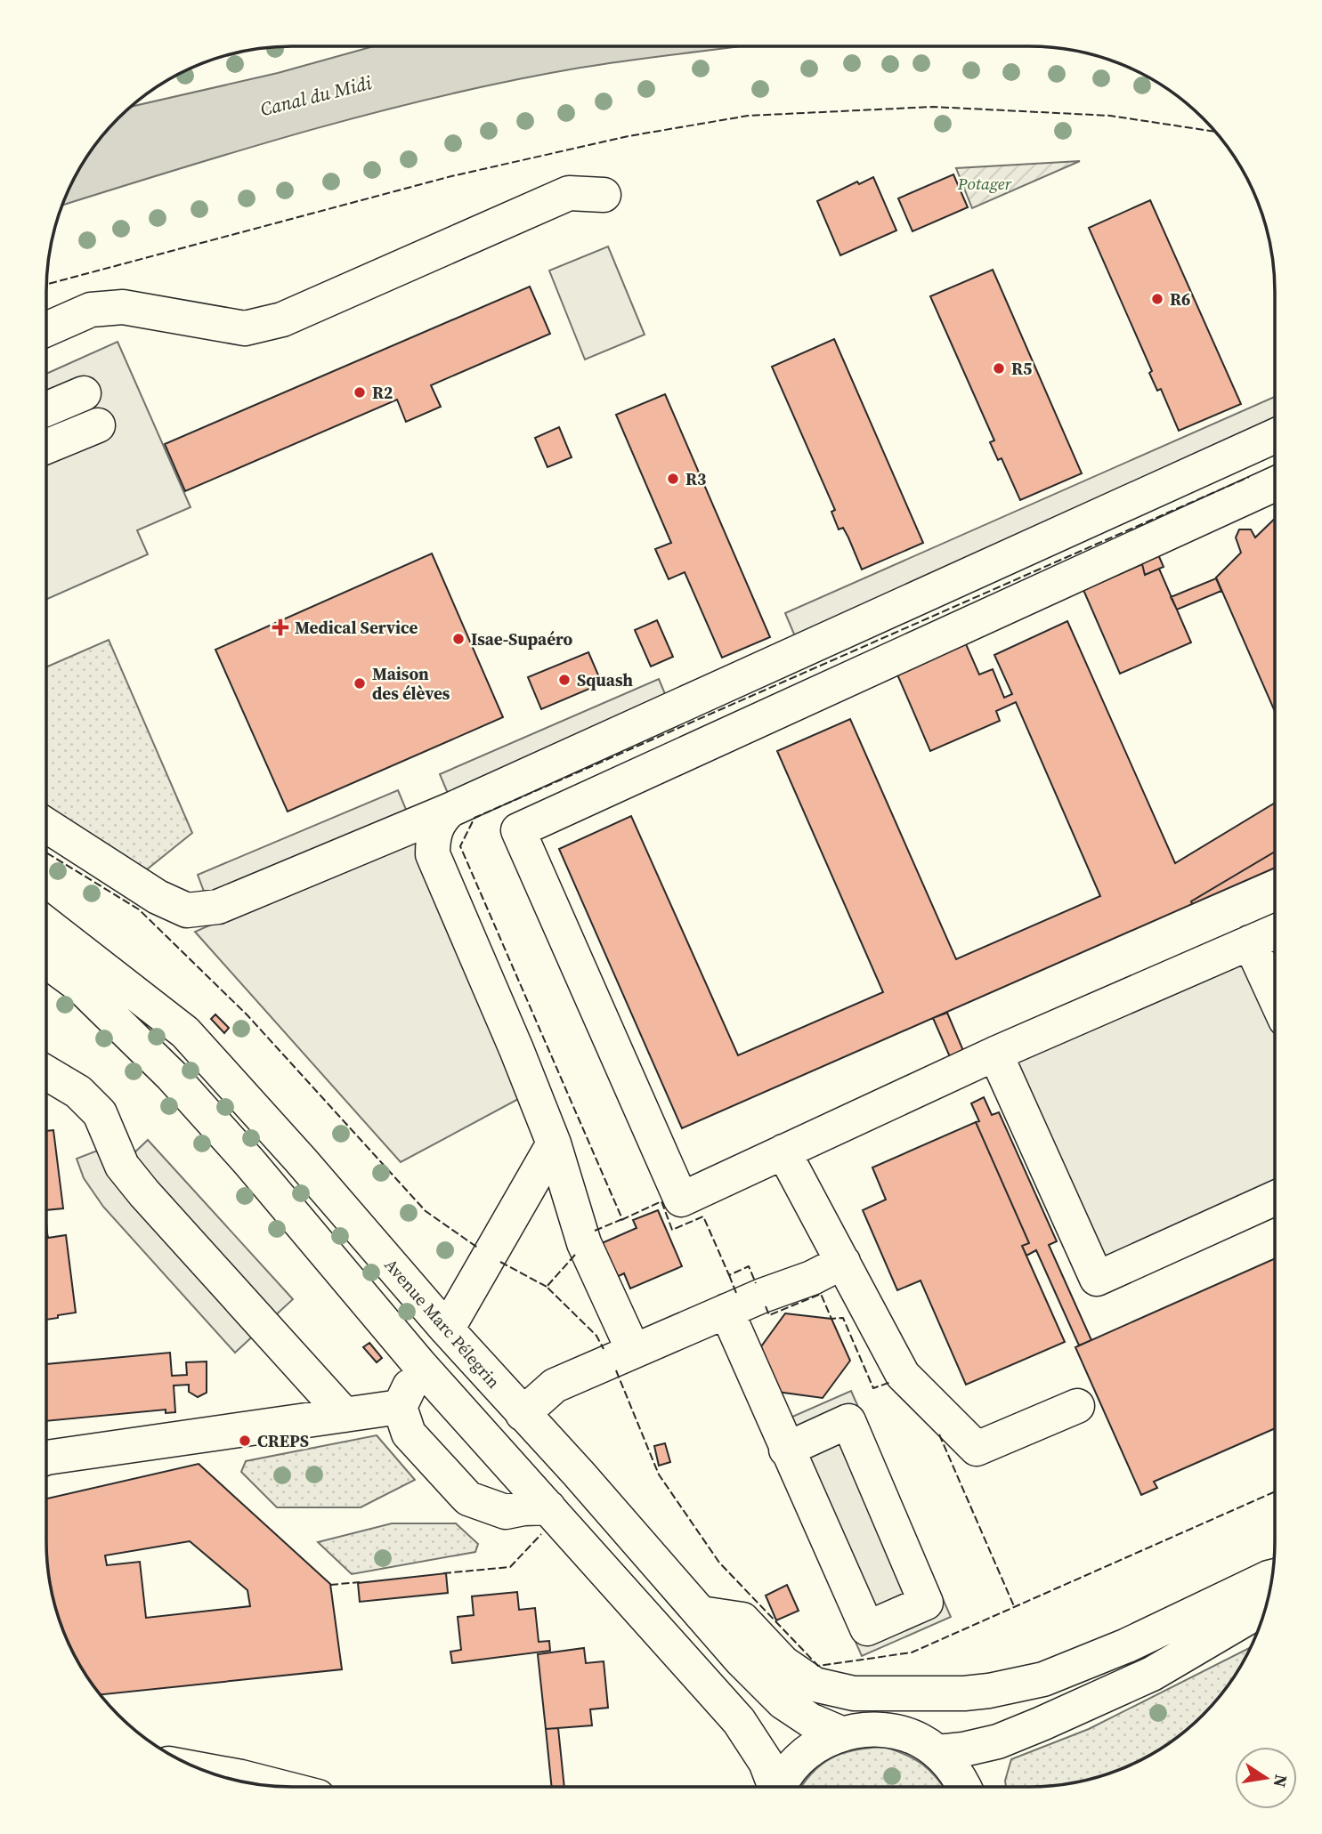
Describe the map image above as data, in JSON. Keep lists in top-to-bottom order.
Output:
{
  "streets": {
    "street": ["Avenue Marc Pélegrin"]
  },
  "water": ["Canal du Midi"],
  "parks": ["Potager"],
  "places": {
    "other": [
      "R6",
      "R5",
      "R2",
      "R3",
      "Isae-Supaéro",
      "Squash",
      "Maison des élèves",
      "CREPS"
    ],
    "health": ["Medical Service"]
  },
  "north": "right"
}
